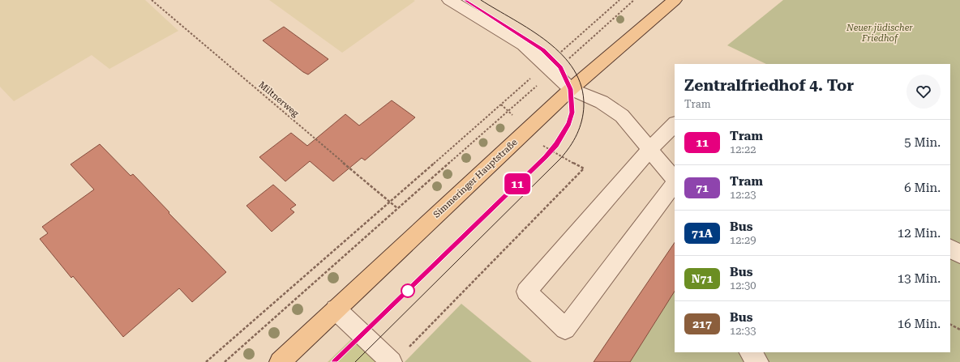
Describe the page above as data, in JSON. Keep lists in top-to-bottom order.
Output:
{
  "streets": {
    "main road": ["Simmeringer Hauptstraße"],
    "path": ["Miltnerweg"]
  },
  "parks": ["Neuer jüdischer Friedhof"],
  "lines": ["tram line 11"],
  "page": {
    "on_map": "11",
    "heading": ["Zentralfriedhof 4. Tor", "Tram"],
    "list": [
      {
        "mark": "11",
        "name": "Tram",
        "note": "12:22",
        "value": "5 Min."
      },
      {
        "mark": "71",
        "name": "Tram",
        "note": "12:23",
        "value": "6 Min."
      },
      {
        "mark": "71A",
        "name": "Bus",
        "note": "12:29",
        "value": "12 Min."
      },
      {
        "mark": "N71",
        "name": "Bus",
        "note": "12:30",
        "value": "13 Min."
      },
      {
        "mark": "217",
        "name": "Bus",
        "note": "12:33",
        "value": "16 Min."
      }
    ]
  }
}
